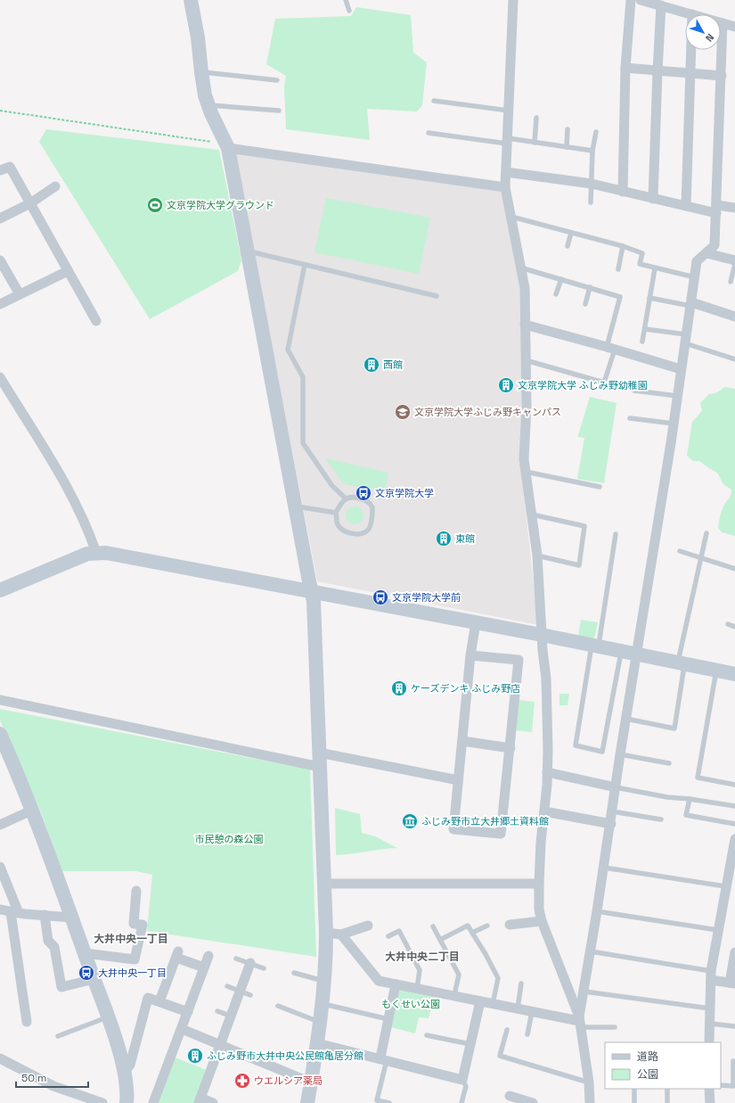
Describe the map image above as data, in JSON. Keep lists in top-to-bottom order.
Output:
{
  "districts": ["大井中央一丁目", "大井中央二丁目"],
  "parks": ["市民憩の森公園", "もくせい公園"],
  "places": {
    "sports": ["文京学院大学グラウンド"],
    "building": [
      "西館",
      "文京学院大学 ふじみ野幼稚園",
      "東館",
      "ケーズデンキ ふじみ野店",
      "ふじみ野市大井中央公民館亀居分館"
    ],
    "school or university": ["文京学院大学ふじみ野キャンパス"],
    "bus stop": ["文京学院大学", "文京学院大学前", "大井中央一丁目"],
    "museum": ["ふじみ野市立大井郷土資料館"],
    "pharmacy": ["ウエルシア薬局"]
  },
  "legend": ["道路", "公園"],
  "scale_bar": "50 m",
  "north": "bottom right"
}
